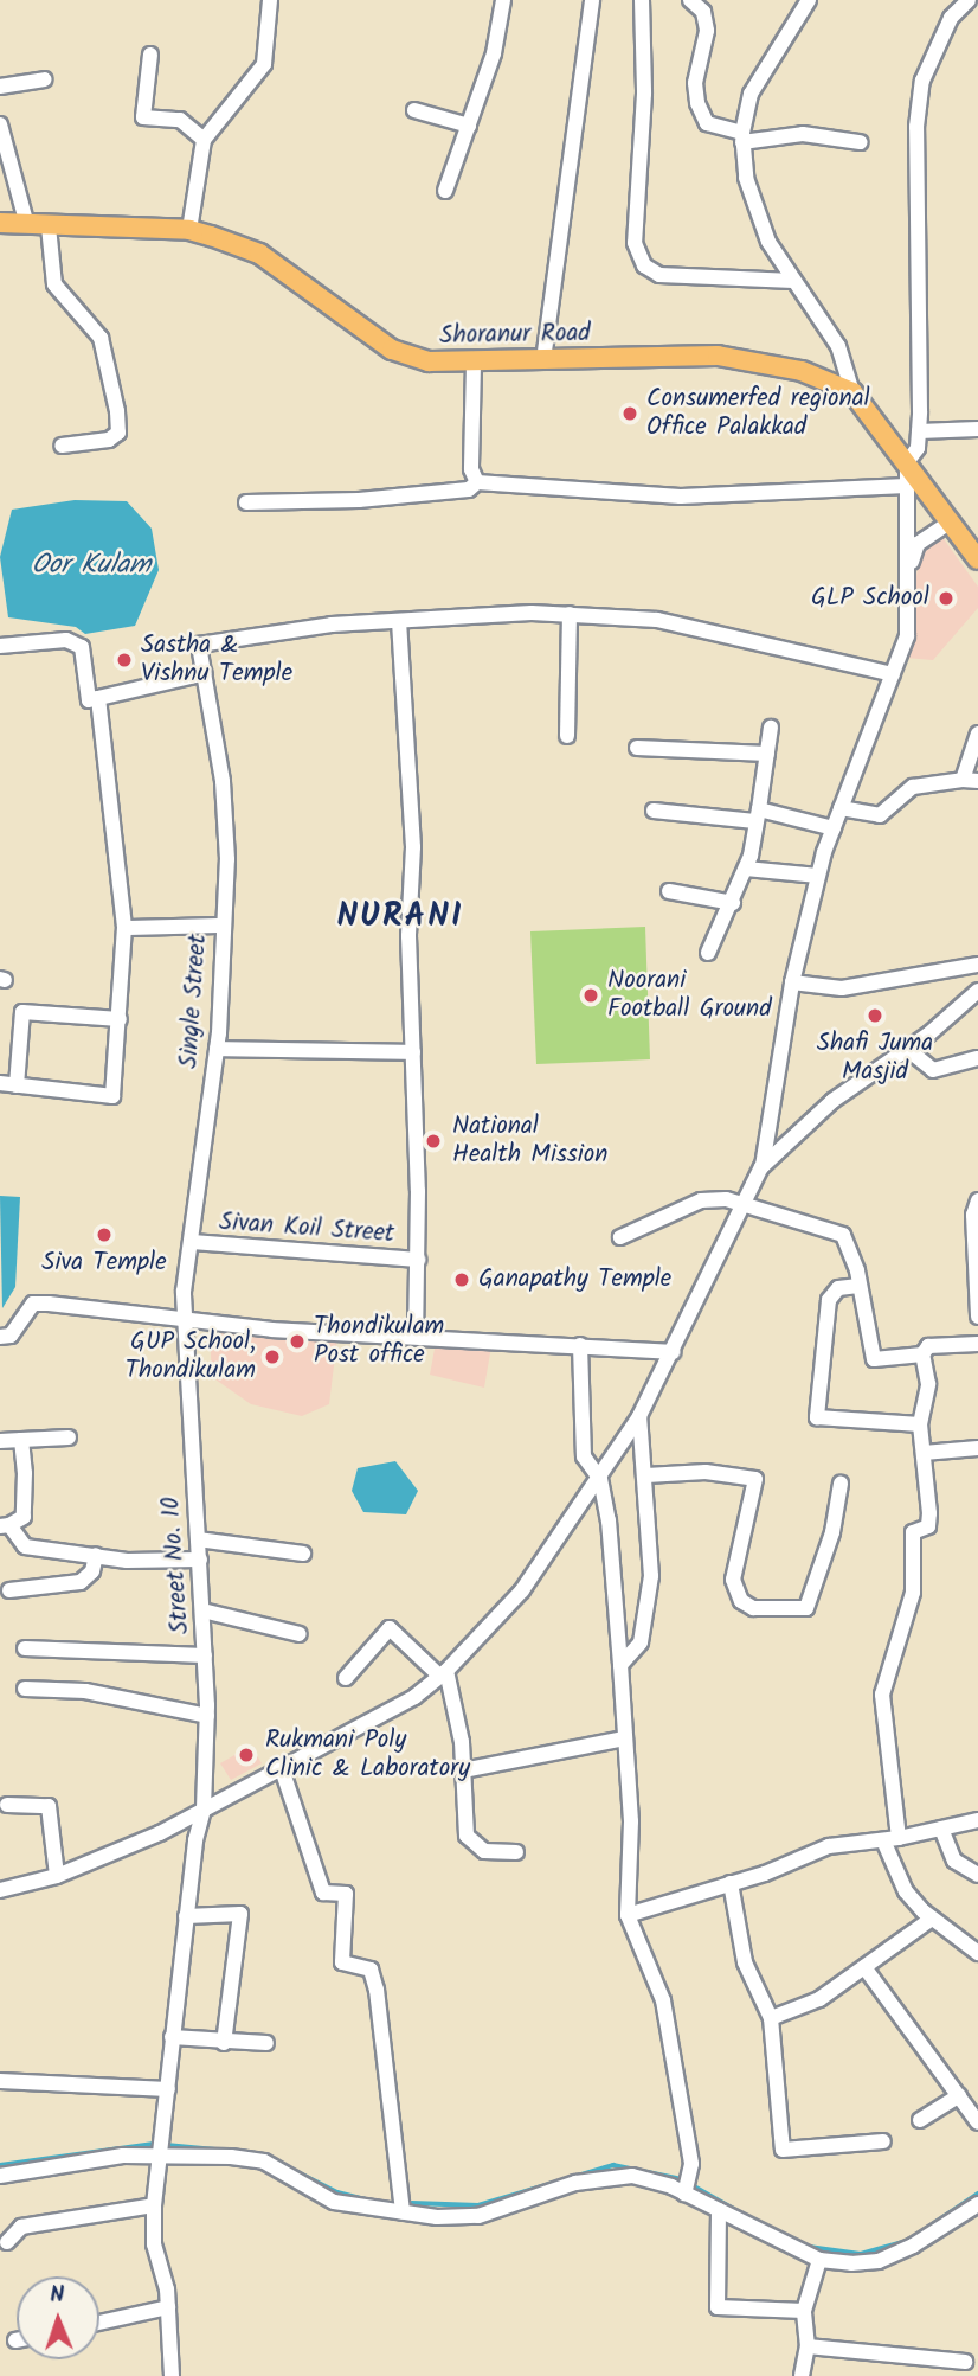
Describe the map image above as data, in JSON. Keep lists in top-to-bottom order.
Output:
{
  "streets": {
    "main road": ["Shoranur Road"],
    "street": ["Single Street", "Sivan Koil Street", "Street No. 10"]
  },
  "crossings": [
    ["Single Street", "Sivan Koil Street"],
    ["Single Street", "Street No. 10"]
  ],
  "districts": ["NURANI"],
  "water": ["Oor Kulam"],
  "places": [
    "Consumerfed regional Office Palakkad",
    "GLP School",
    "Sastha & Vishnu Temple",
    "Noorani Football Ground",
    "Shafi Juma Masjid",
    "National Health Mission",
    "Siva Temple",
    "Ganapathy Temple",
    "Thondikulam Post office",
    "GUP School, Thondikulam",
    "Rukmani Poly Clinic & Laboratory"
  ],
  "north": "top"
}
